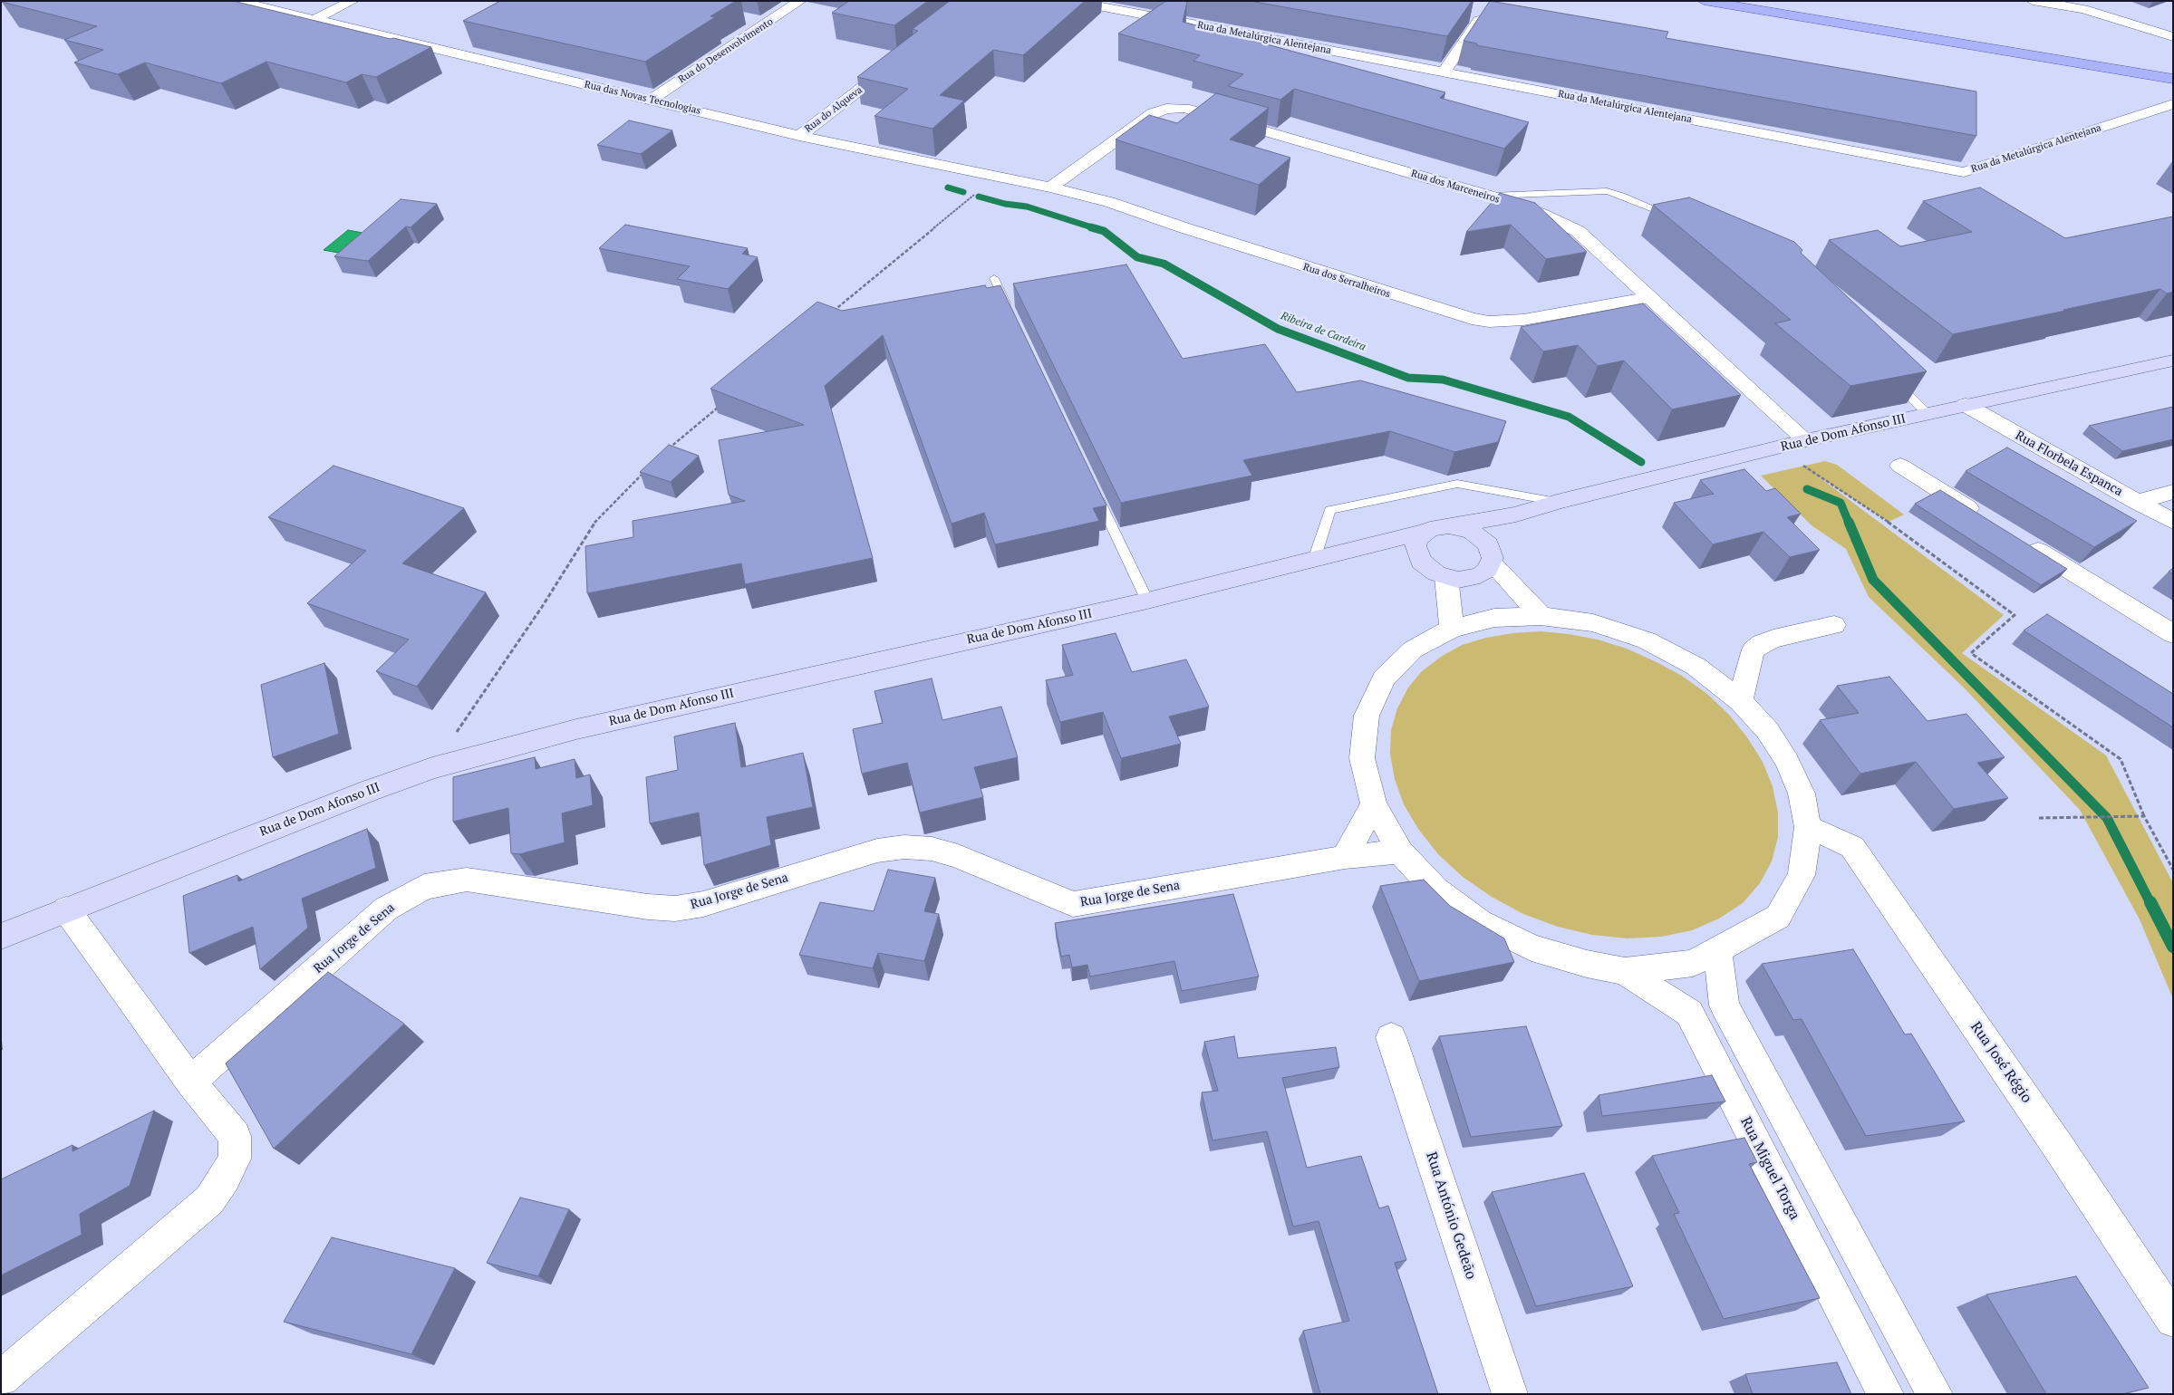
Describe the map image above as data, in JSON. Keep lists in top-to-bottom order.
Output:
{
  "streets": {
    "main road": ["Rua de Dom Afonso III"],
    "street": [
      "Rua da Metalúrgica Alentejana",
      "Rua do Desenvolvimento",
      "Rua das Novas Tecnologias",
      "Rua do Alqueva",
      "Rua dos Marceneiros",
      "Rua dos Serralheiros",
      "Rua Florbela Espanca",
      "Rua Jorge de Sena",
      "Rua José Régio",
      "Rua Miguel Torga",
      "Rua António Gedeão"
    ]
  },
  "crossings": [
    ["Rua do Desenvolvimento", "Rua das Novas Tecnologias"],
    ["Rua das Novas Tecnologias", "Rua do Alqueva"],
    ["Rua das Novas Tecnologias", "Rua dos Marceneiros"],
    ["Rua das Novas Tecnologias", "Rua dos Serralheiros"],
    ["Rua dos Marceneiros", "Rua dos Serralheiros"],
    ["Rua dos Marceneiros", "Rua de Dom Afonso III"],
    ["Rua de Dom Afonso III", "Rua Florbela Espanca"]
  ],
  "water": ["Ribeira de Cardeira"]
}
